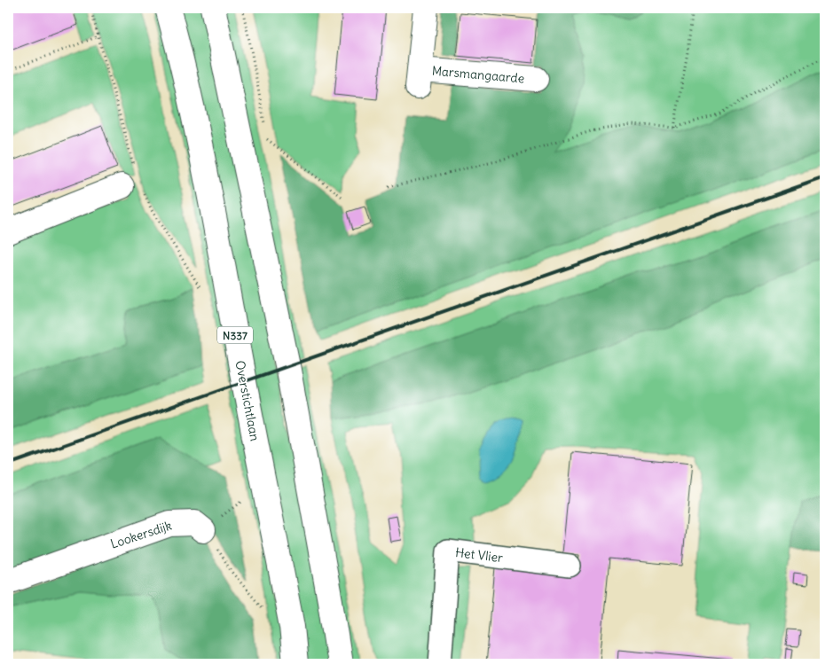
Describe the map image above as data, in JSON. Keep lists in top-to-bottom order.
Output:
{
  "streets": {
    "main road": [
      "Marsmangaarde",
      "N337",
      "Overstichtlaan",
      "Lookersdijk"
    ],
    "street": ["Het Vlier"]
  }
}
